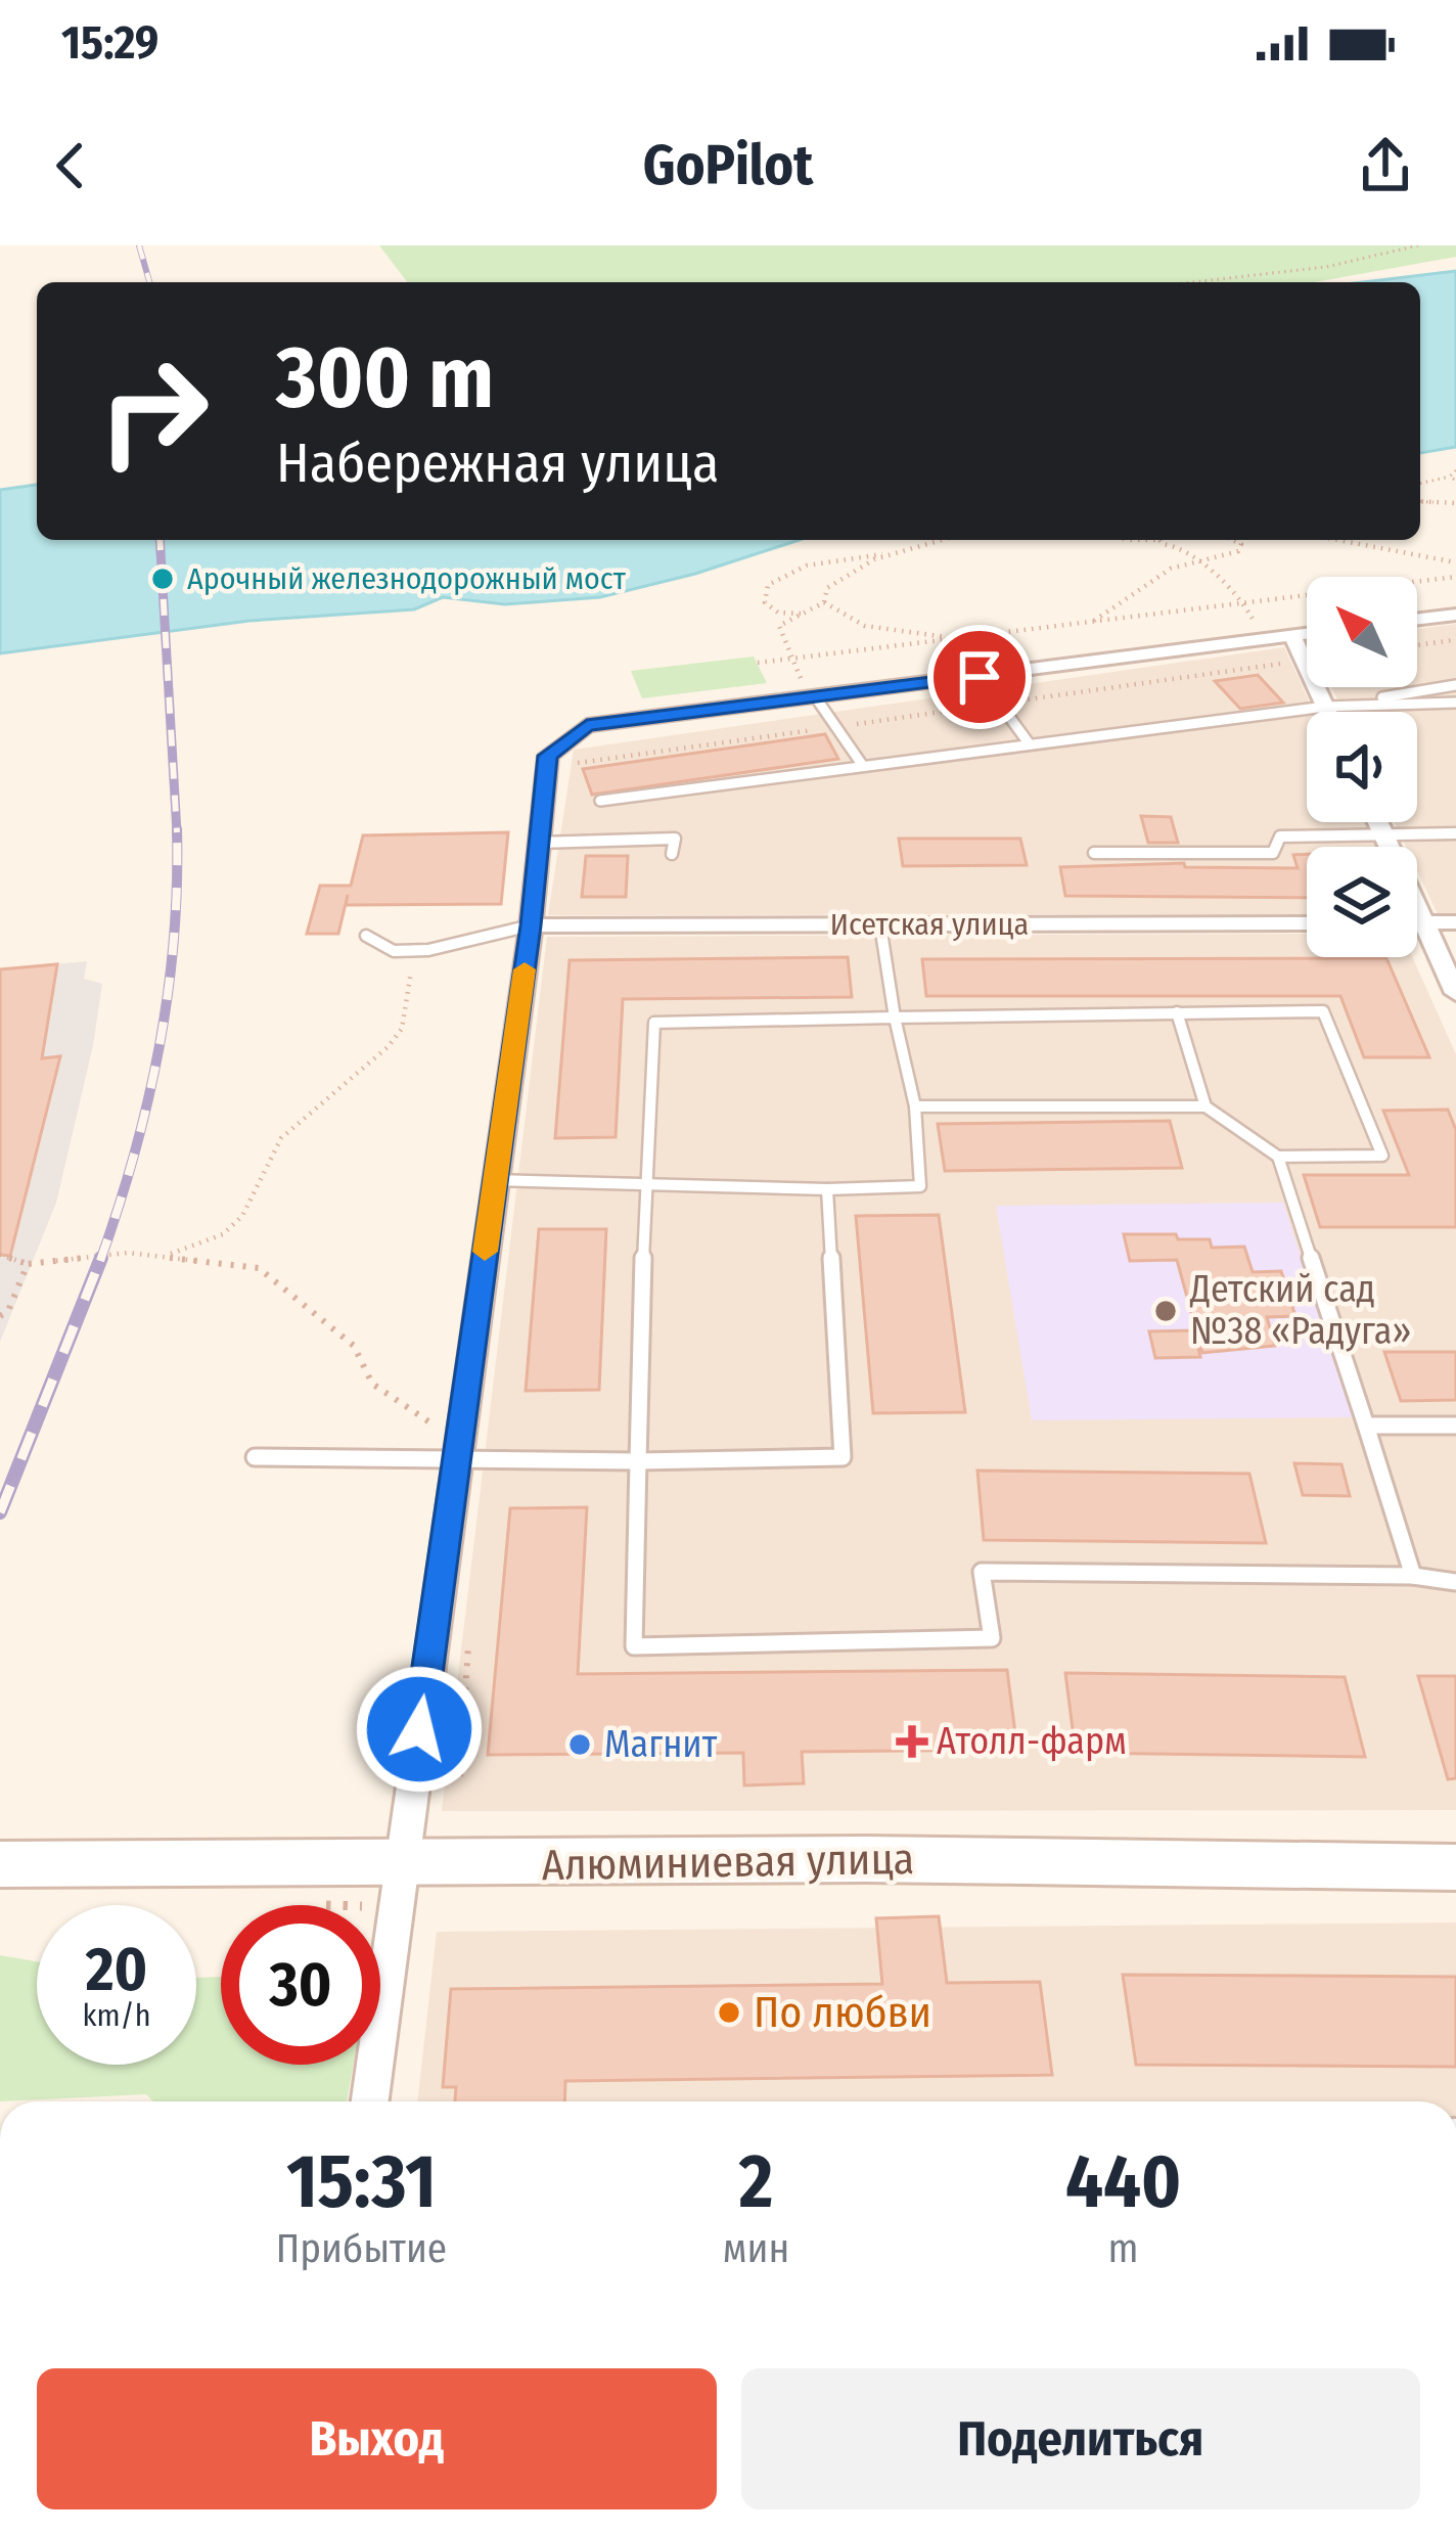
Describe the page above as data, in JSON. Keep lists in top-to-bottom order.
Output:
{
  "streets": {
    "main road": ["Алюминиевая улица"],
    "street": ["Исетская улица"]
  },
  "places": {
    "other": [
      "Арочный железнодорожный мост",
      "Детский сад №38 «Радуга»",
      "Магнит",
      "По любви"
    ],
    "health": ["Атолл-фарм"]
  },
  "north": "top left",
  "page": {
    "status": "15:29",
    "header": "GoPilot",
    "turn": ["300 m", "Набережная улица"],
    "speed": "20 km/h",
    "limit": "30",
    "eta": [
      "15:31",
      "Прибытие",
      "2",
      "мин",
      "440",
      "m"
    ],
    "buttons": ["Выход", "Поделиться"]
  }
}
